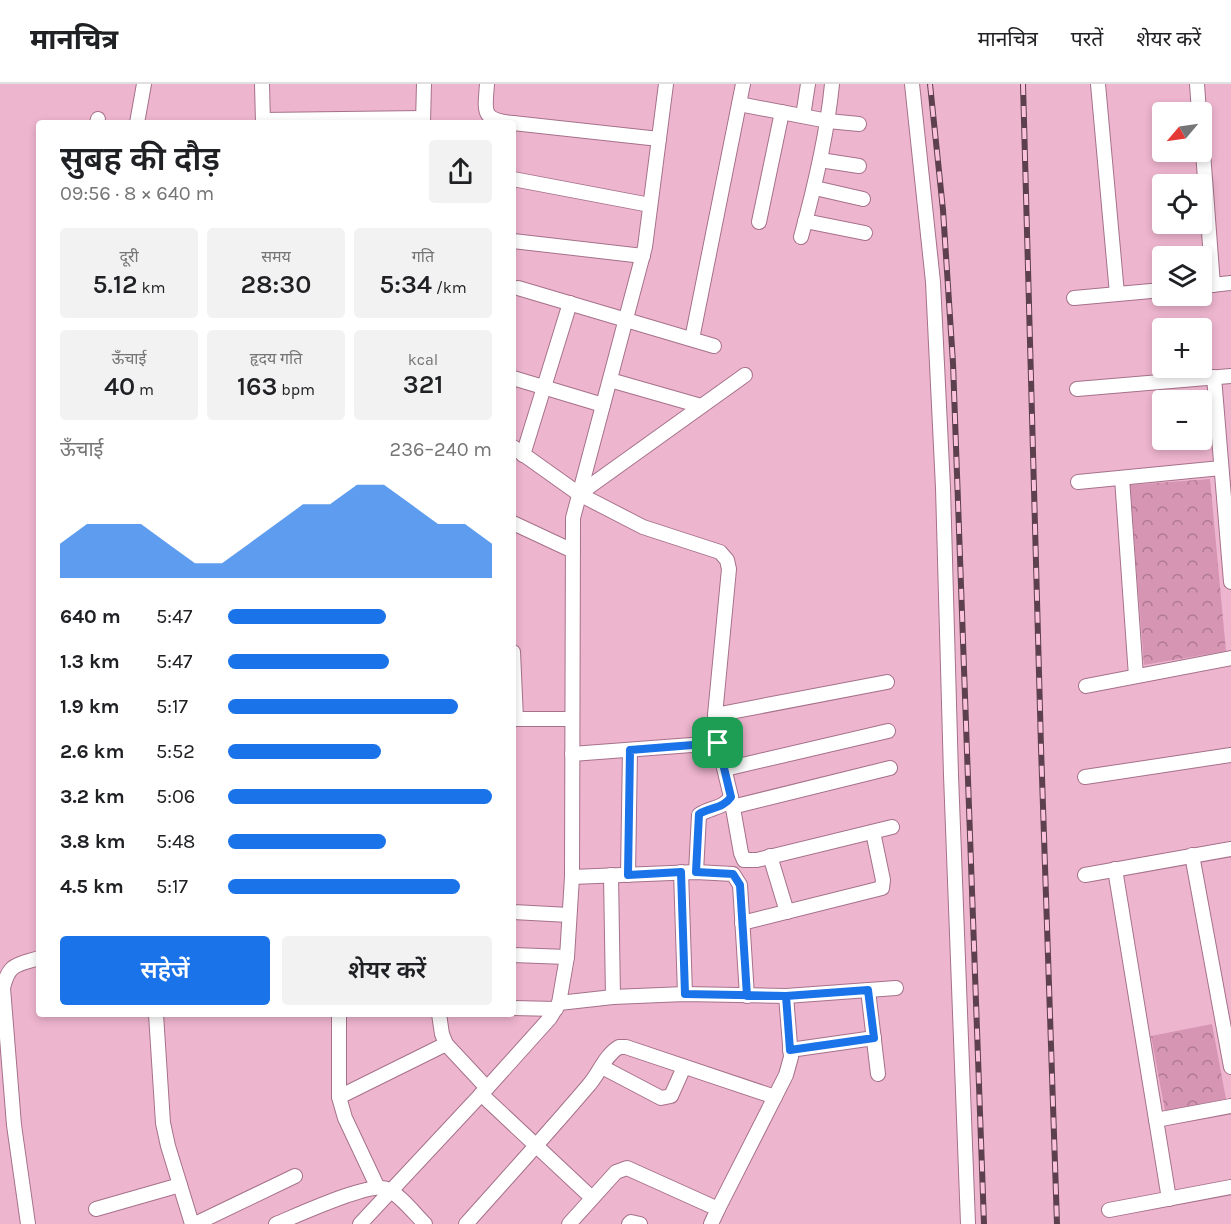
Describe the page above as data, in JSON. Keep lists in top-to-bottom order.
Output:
{
  "north": "bottom left",
  "page": {
    "header": "मानचित्र",
    "nav": ["मानचित्र", "परतें", "शेयर करें"],
    "map_buttons": ["+", "−"],
    "heading": ["सुबह की दौड़", "09:56 · 8 × 640 m"],
    "stats": [
      ["दूरी", "5.12 km"],
      ["समय", "28:30"],
      ["गति", "5:34 /km"],
      ["ऊँचाई", "40 m"],
      ["हृदय गति", "163 bpm"],
      ["kcal", "321"]
    ],
    "chart": ["ऊँचाई", "236–240 m"],
    "list": [
      {
        "name": "640 m",
        "note": "5:47"
      },
      {
        "name": "1.3 km",
        "note": "5:47"
      },
      {
        "name": "1.9 km",
        "note": "5:17"
      },
      {
        "name": "2.6 km",
        "note": "5:52"
      },
      {
        "name": "3.2 km",
        "note": "5:06"
      },
      {
        "name": "3.8 km",
        "note": "5:48"
      },
      {
        "name": "4.5 km",
        "note": "5:17"
      }
    ],
    "buttons": ["सहेजें", "शेयर करें"]
  }
}
